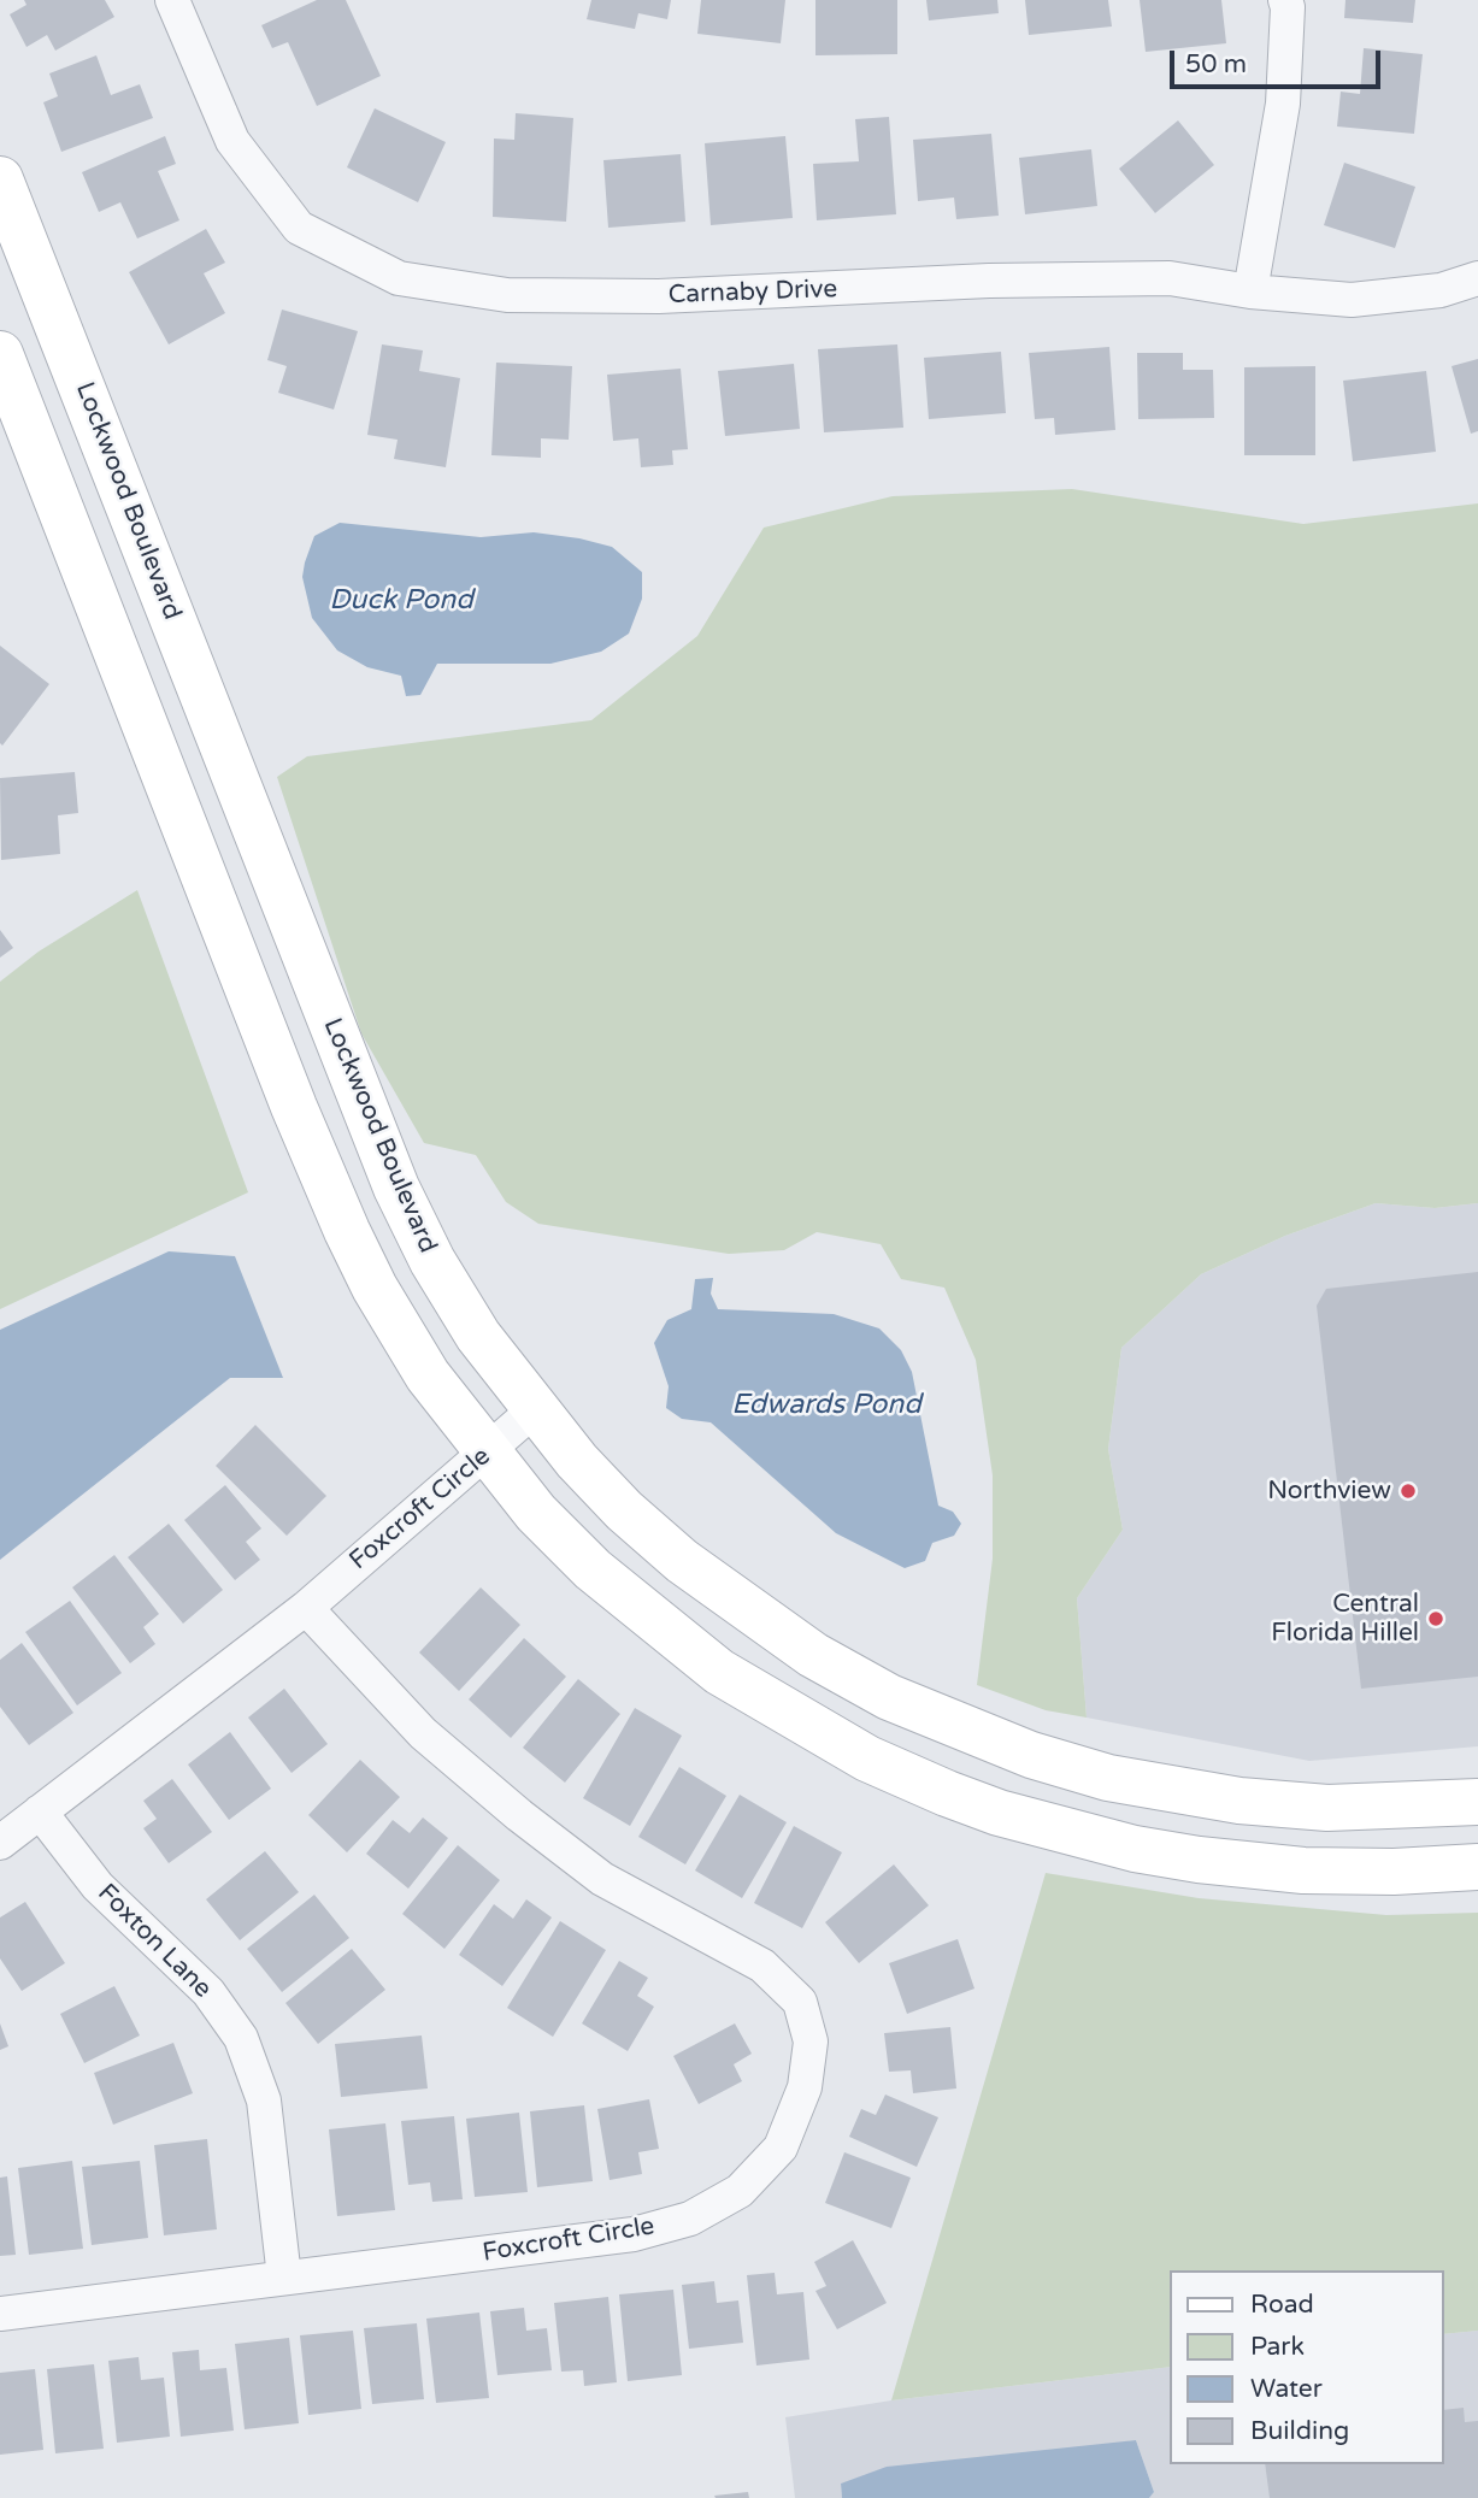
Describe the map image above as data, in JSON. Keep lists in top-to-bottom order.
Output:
{
  "streets": {
    "main road": ["Lockwood Boulevard"],
    "street": ["Carnaby Drive", "Foxcroft Circle", "Foxton Lane"]
  },
  "crossings": [
    ["Lockwood Boulevard", "Foxcroft Circle"],
    ["Foxcroft Circle", "Foxton Lane"]
  ],
  "water": ["Duck Pond", "Edwards Pond"],
  "places": ["Northview", "Central Florida Hillel"],
  "legend": [
    "Road",
    "Park",
    "Water",
    "Building"
  ],
  "scale_bar": "50 m"
}
